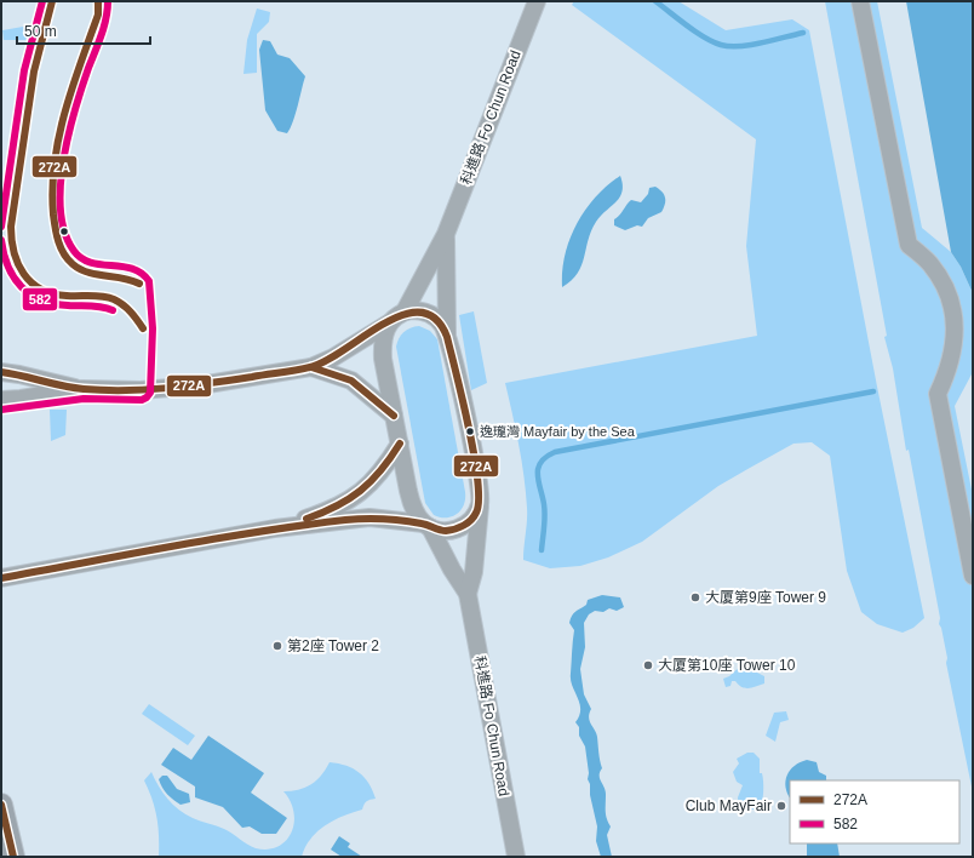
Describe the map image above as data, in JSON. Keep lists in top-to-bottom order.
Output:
{
  "streets": {
    "street": ["科進路 Fo Chun Road"]
  },
  "places": [
    "逸瓏灣 Mayfair by the Sea",
    "大厦第9座 Tower 9",
    "第2座 Tower 2",
    "大厦第10座 Tower 10",
    "Club MayFair"
  ],
  "lines": ["transit line 272A", "transit line 582"],
  "legend": ["272A", "582"],
  "scale_bar": "50 m"
}
